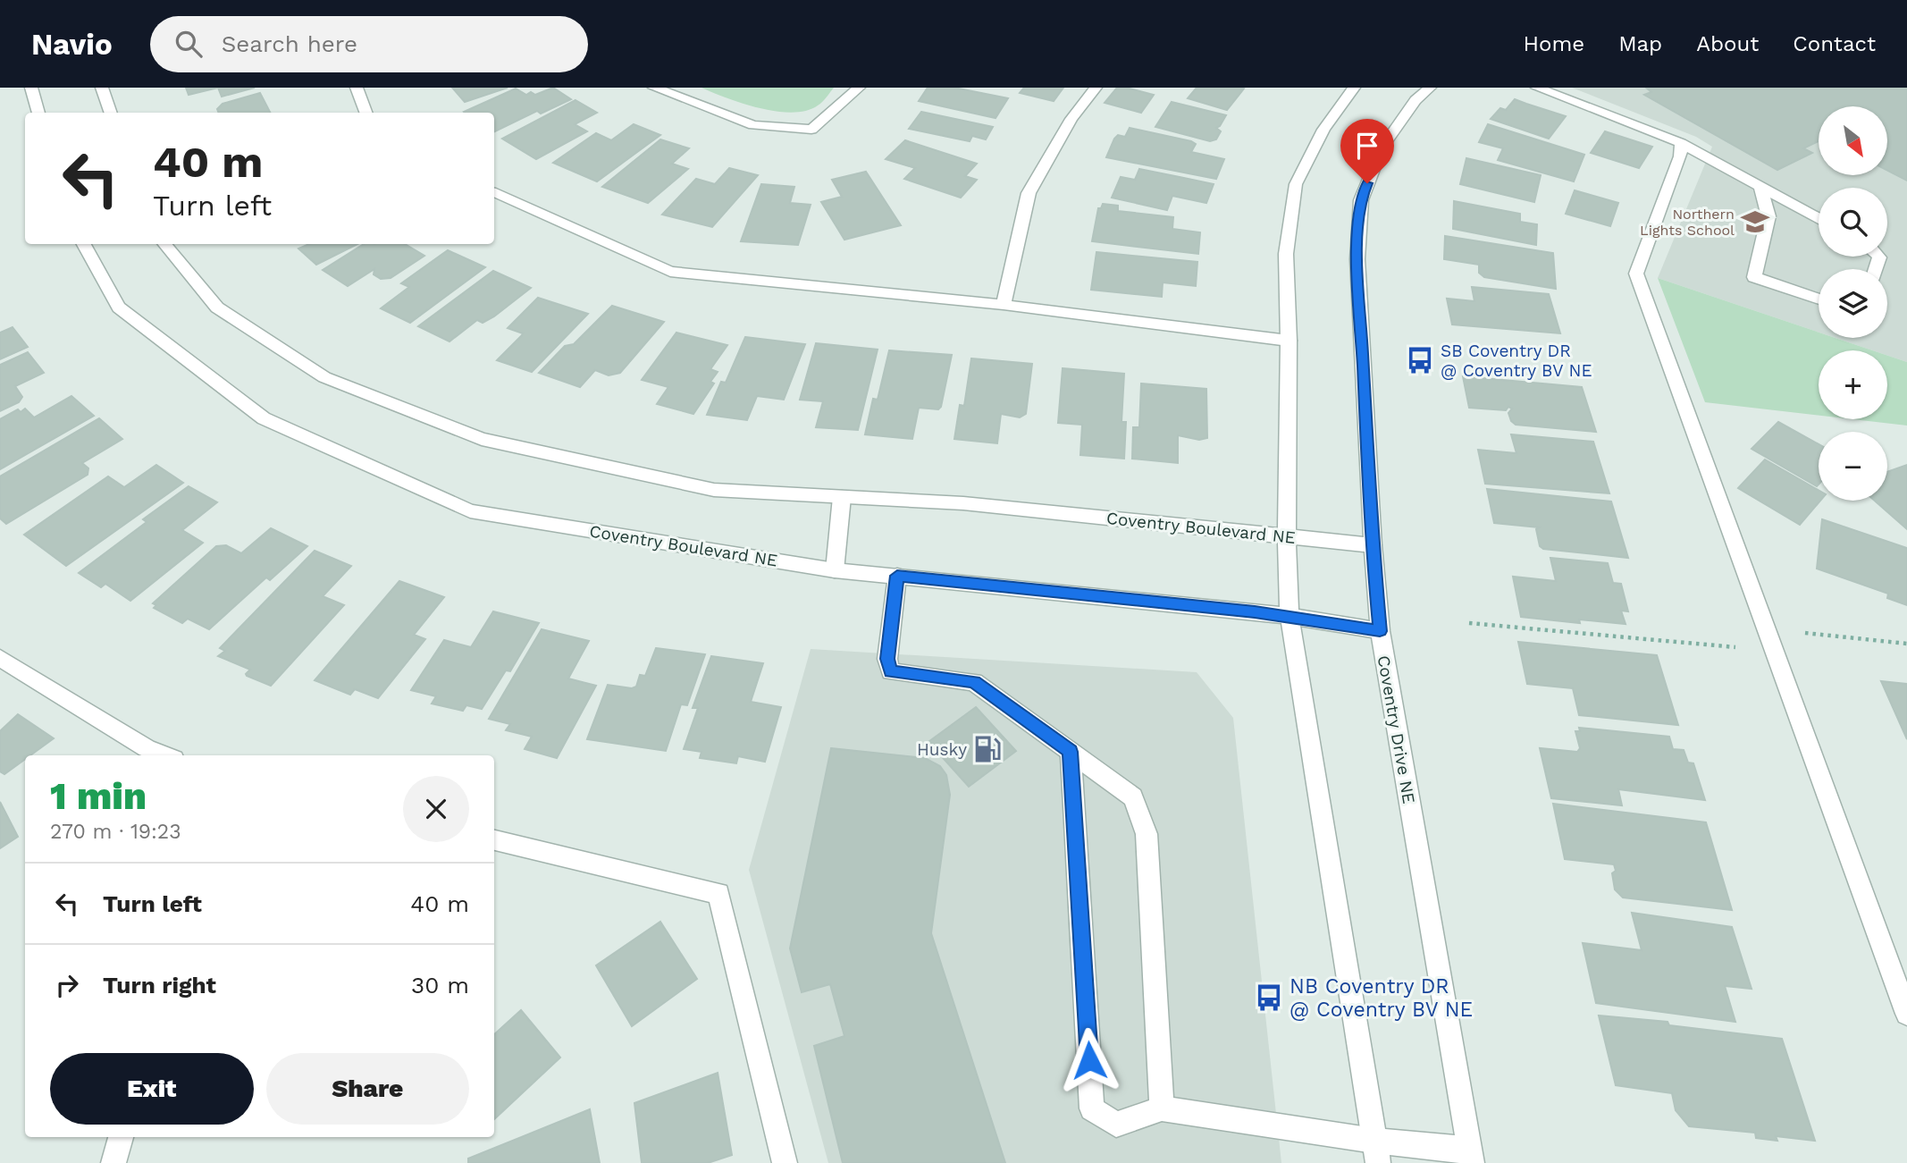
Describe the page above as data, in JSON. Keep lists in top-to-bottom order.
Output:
{
  "streets": {
    "street": ["Coventry Boulevard NE", "Coventry Drive NE"]
  },
  "crossings": [
    ["Coventry Boulevard NE", "Coventry Drive NE"]
  ],
  "places": {
    "school or university": ["Northern Lights School"],
    "bus stop": ["SB Coventry DR @ Coventry BV NE", "NB Coventry DR @ Coventry BV NE"],
    "fuel station": ["Husky"]
  },
  "north": "bottom right",
  "page": {
    "header": "Navio",
    "search": "Search here",
    "nav": [
      "Home",
      "Map",
      "About",
      "Contact"
    ],
    "map_buttons": ["+", "−"],
    "turn": ["40 m", "Turn left"],
    "heading": ["1 min", "270 m · 19:23"],
    "list": [
      {
        "name": "Turn left",
        "value": "40 m"
      },
      {
        "name": "Turn right",
        "value": "30 m"
      }
    ],
    "buttons": ["Exit", "Share"]
  }
}
